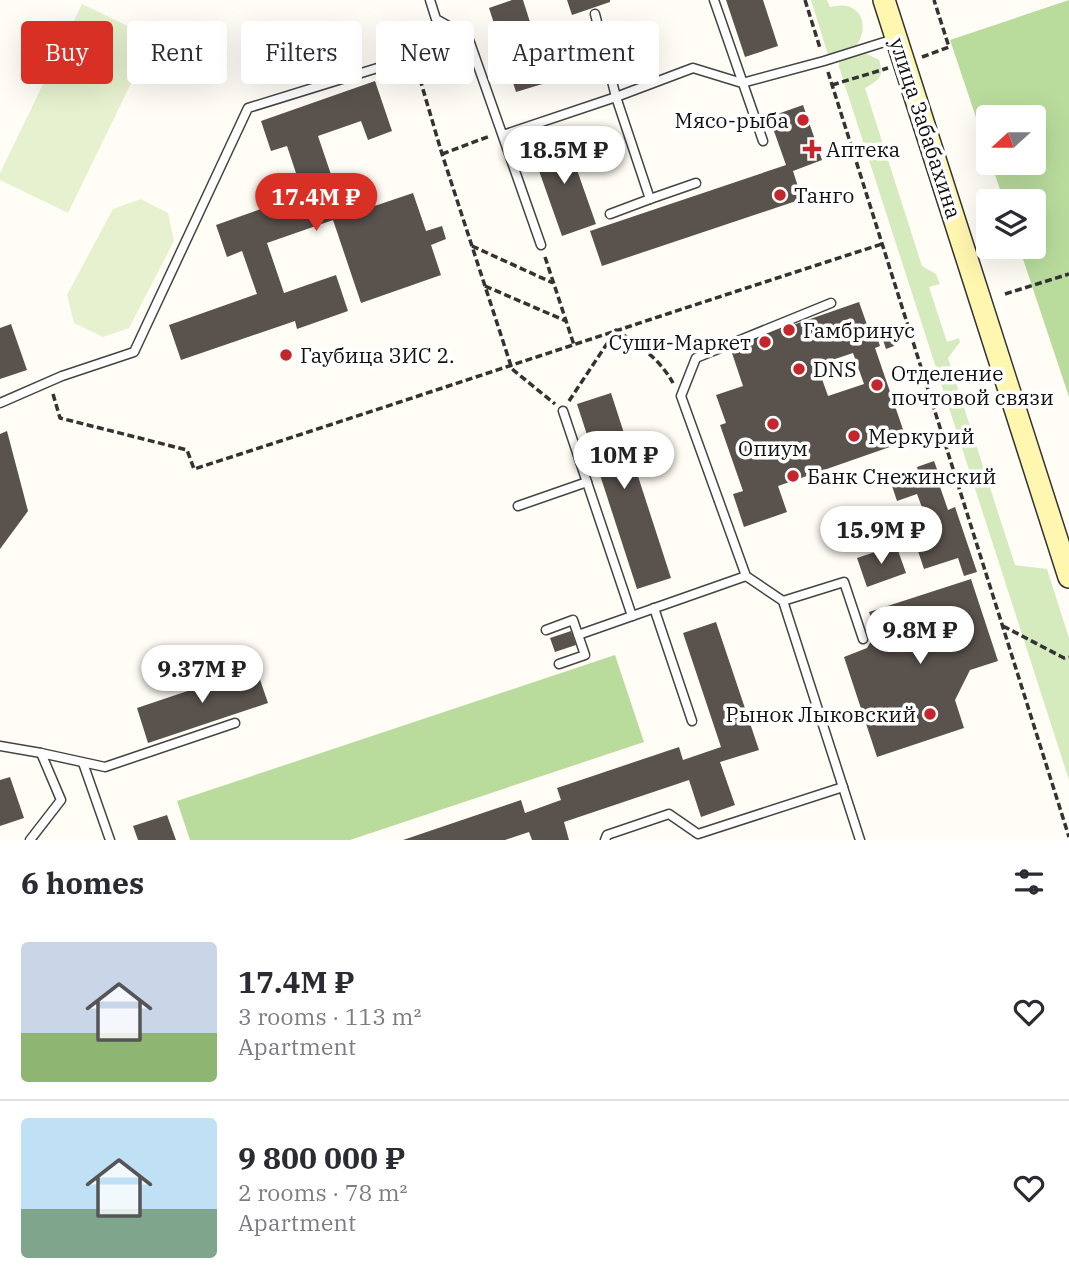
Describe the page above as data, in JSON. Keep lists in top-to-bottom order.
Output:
{
  "streets": {
    "street": ["улица Забабахина"]
  },
  "places": {
    "other": [
      "Мясо-рыба",
      "Танго",
      "Гамбринус",
      "Суши-Маркет",
      "Гаубица ЗИС 2.",
      "DNS",
      "Отделение почтовой связи",
      "Опиум",
      "Меркурий",
      "Банк Снежинский",
      "Рынок Лыковский"
    ],
    "health": ["Аптека"]
  },
  "north": "left",
  "page": {
    "chip": [
      "Buy",
      "Rent",
      "Filters",
      "New",
      "Apartment"
    ],
    "price": [
      "18.5M ₽",
      "17.4M ₽",
      "10M ₽",
      "15.9M ₽",
      "9.8M ₽",
      "9.37M ₽"
    ],
    "heading": "6 homes",
    "list": [
      {
        "name": "17.4M ₽",
        "note": "3 rooms · 113 m² · Apartment"
      },
      {
        "name": "9 800 000 ₽",
        "note": "2 rooms · 78 m² · Apartment"
      }
    ]
  }
}
